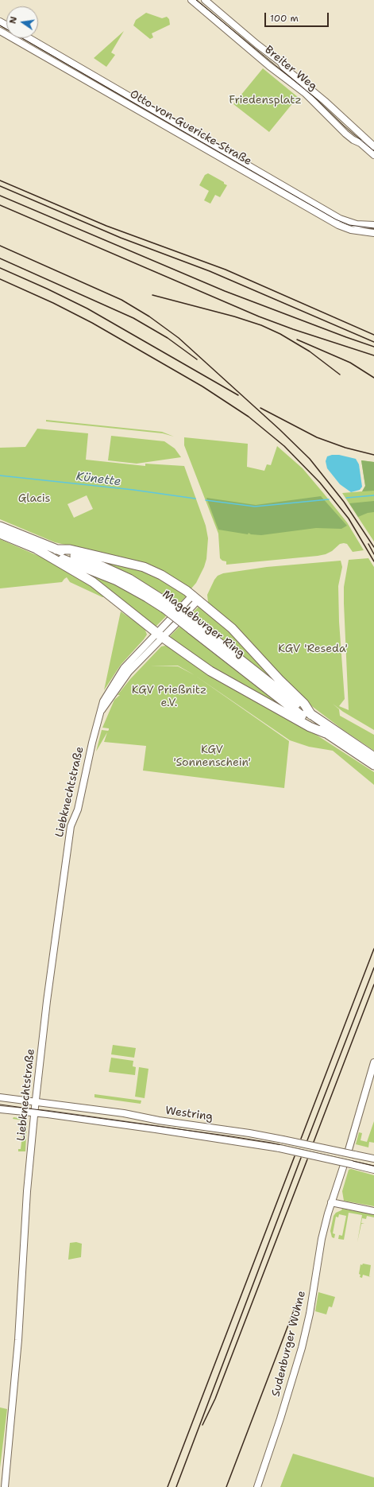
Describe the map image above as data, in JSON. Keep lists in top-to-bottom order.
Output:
{
  "streets": {
    "highway": ["Magdeburger Ring"],
    "street": [
      "Breiter Weg",
      "Otto-von-Guericke-Straße",
      "Liebknechtstraße",
      "Westring",
      "Sudenburger Wuhne"
    ]
  },
  "crossings": [
    ["Liebknechtstraße", "Westring"]
  ],
  "water": ["Künette"],
  "parks": [
    "Friedensplatz",
    "Glacis",
    "KGV 'Reseda'",
    "KGV Prießnitz e.V.",
    "KGV 'Sonnenschein'"
  ],
  "scale_bar": "100 m",
  "north": "left"
}
